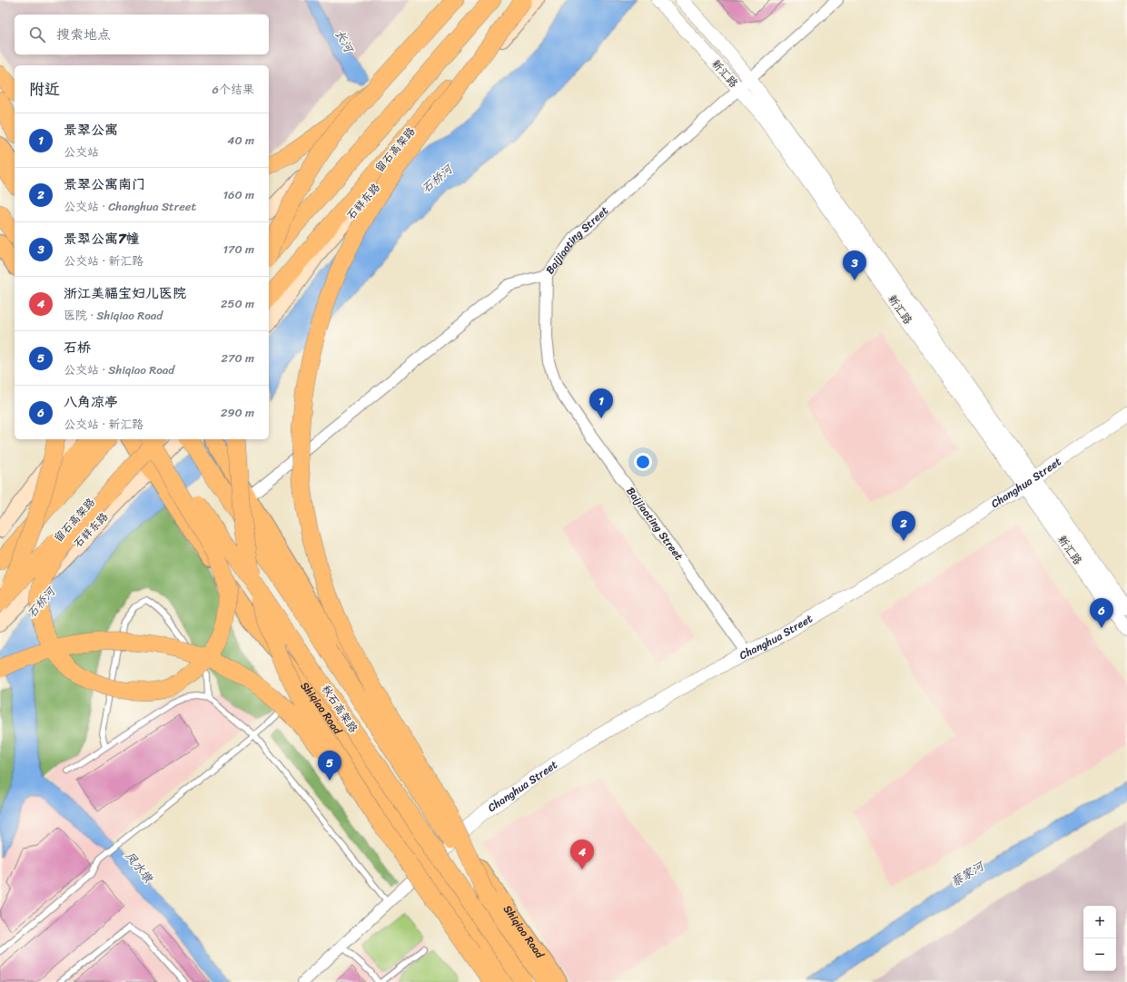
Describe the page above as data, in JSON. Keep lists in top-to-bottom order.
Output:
{
  "streets": {
    "highway": ["留石高架路", "秋石高架路"],
    "main road": ["石祥东路", "Shiqiao Road"],
    "street": ["新汇路", "Baijiaoting Street", "Changhua Street"]
  },
  "crossings": [
    ["新汇路", "Baijiaoting Street"],
    ["新汇路", "Changhua Street"],
    ["石祥东路", "Shiqiao Road"],
    ["Baijiaoting Street", "Changhua Street"],
    ["Changhua Street", "Shiqiao Road"]
  ],
  "water": [
    "长河",
    "石桥河",
    "凤水墩",
    "蔡家河"
  ],
  "page": {
    "search": "搜索地点",
    "heading": ["附近", "6个结果"],
    "list": [
      {
        "mark": "1",
        "name": "景翠公寓",
        "note": "公交站",
        "value": "40 m"
      },
      {
        "mark": "2",
        "name": "景翠公寓南门",
        "note": "公交站 · Changhua Street",
        "value": "160 m"
      },
      {
        "mark": "3",
        "name": "景翆公寓7幢",
        "note": "公交站 · 新汇路",
        "value": "170 m"
      },
      {
        "mark": "4",
        "name": "浙江美福宝妇儿医院",
        "note": "医院 · Shiqiao Road",
        "value": "250 m"
      },
      {
        "mark": "5",
        "name": "石桥",
        "note": "公交站 · Shiqiao Road",
        "value": "270 m"
      },
      {
        "mark": "6",
        "name": "八角凉亭",
        "note": "公交站 · 新汇路",
        "value": "290 m"
      }
    ],
    "pins": [
      "3",
      "1",
      "2",
      "6",
      "5",
      "4"
    ],
    "map_buttons": ["+", "−"]
  }
}
